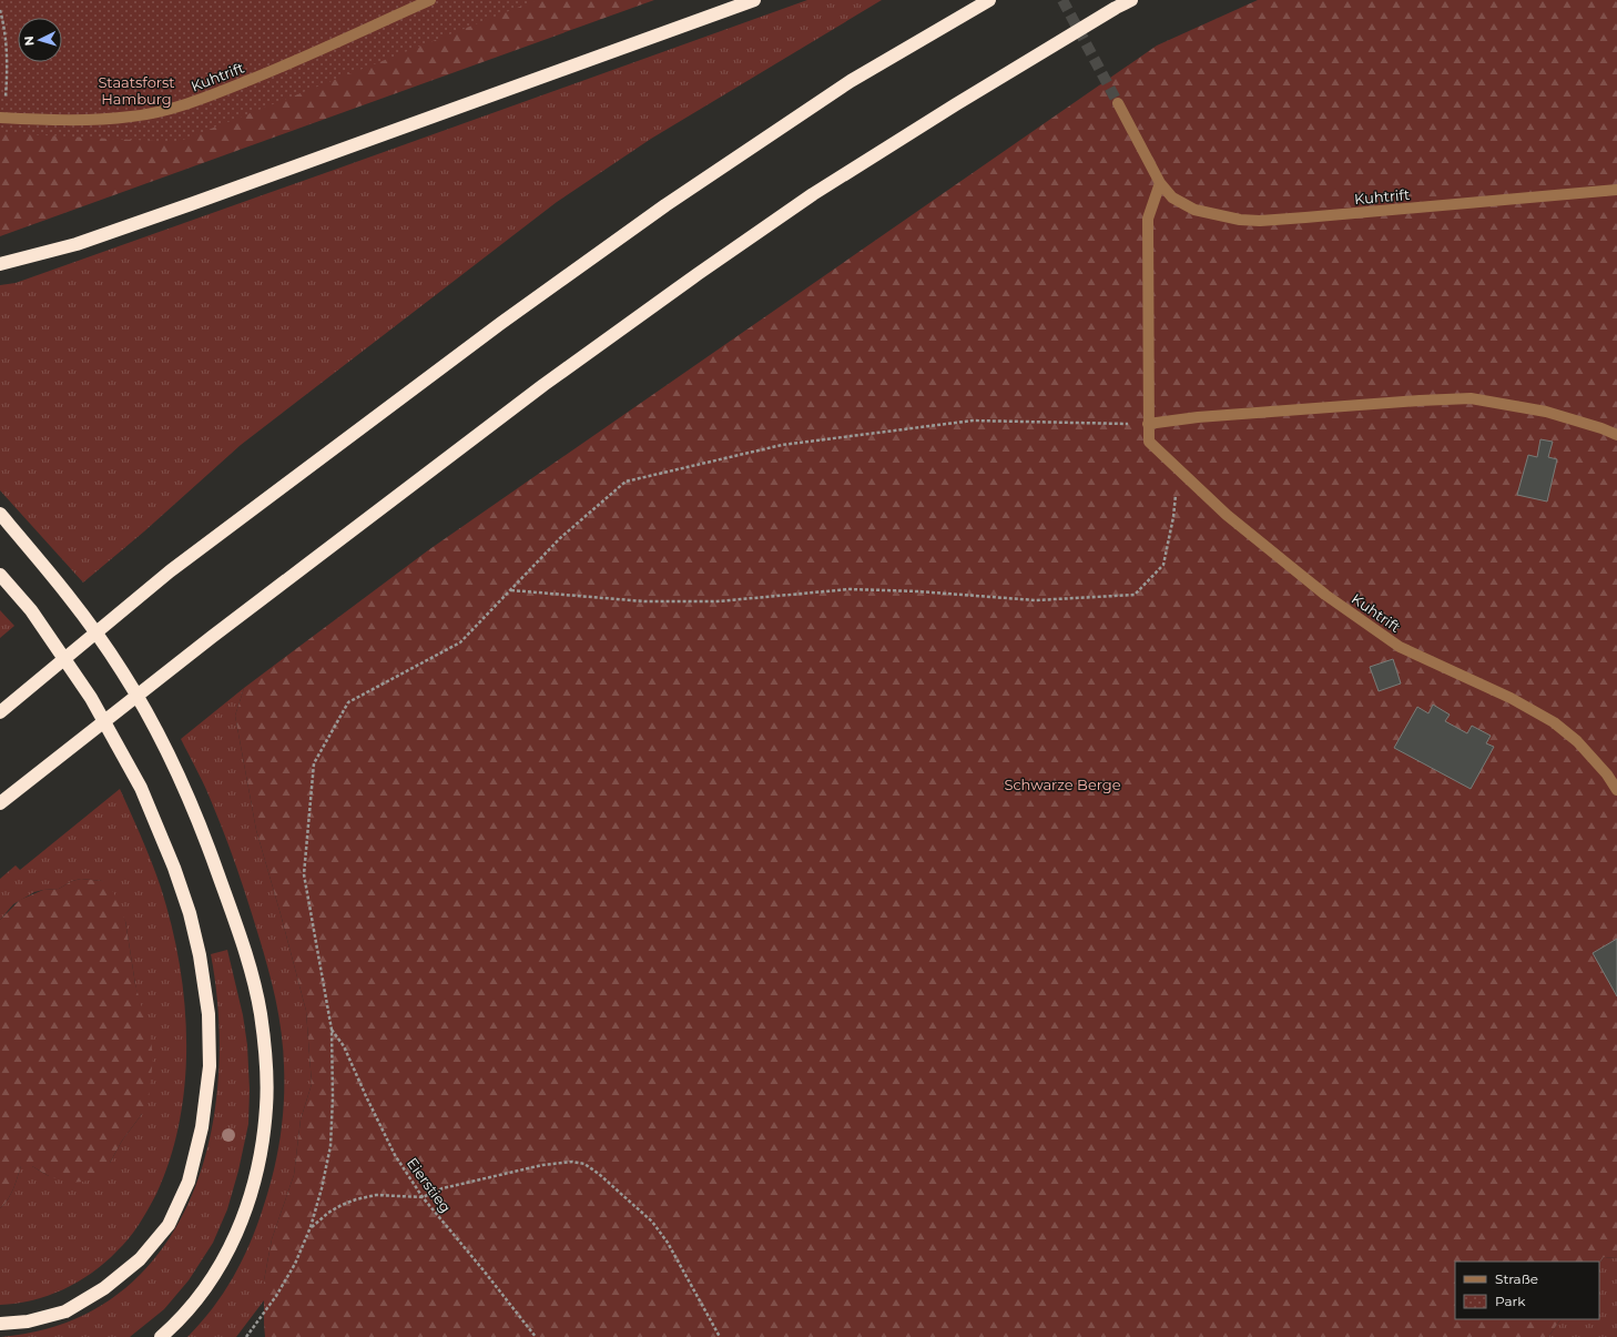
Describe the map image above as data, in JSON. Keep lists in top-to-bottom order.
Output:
{
  "streets": {
    "street": ["Kuhtrift"],
    "path": ["Eierstieg"]
  },
  "parks": ["Staatsforst Hamburg", "Schwarze Berge"],
  "legend": ["Straße", "Park"],
  "north": "left"
}
